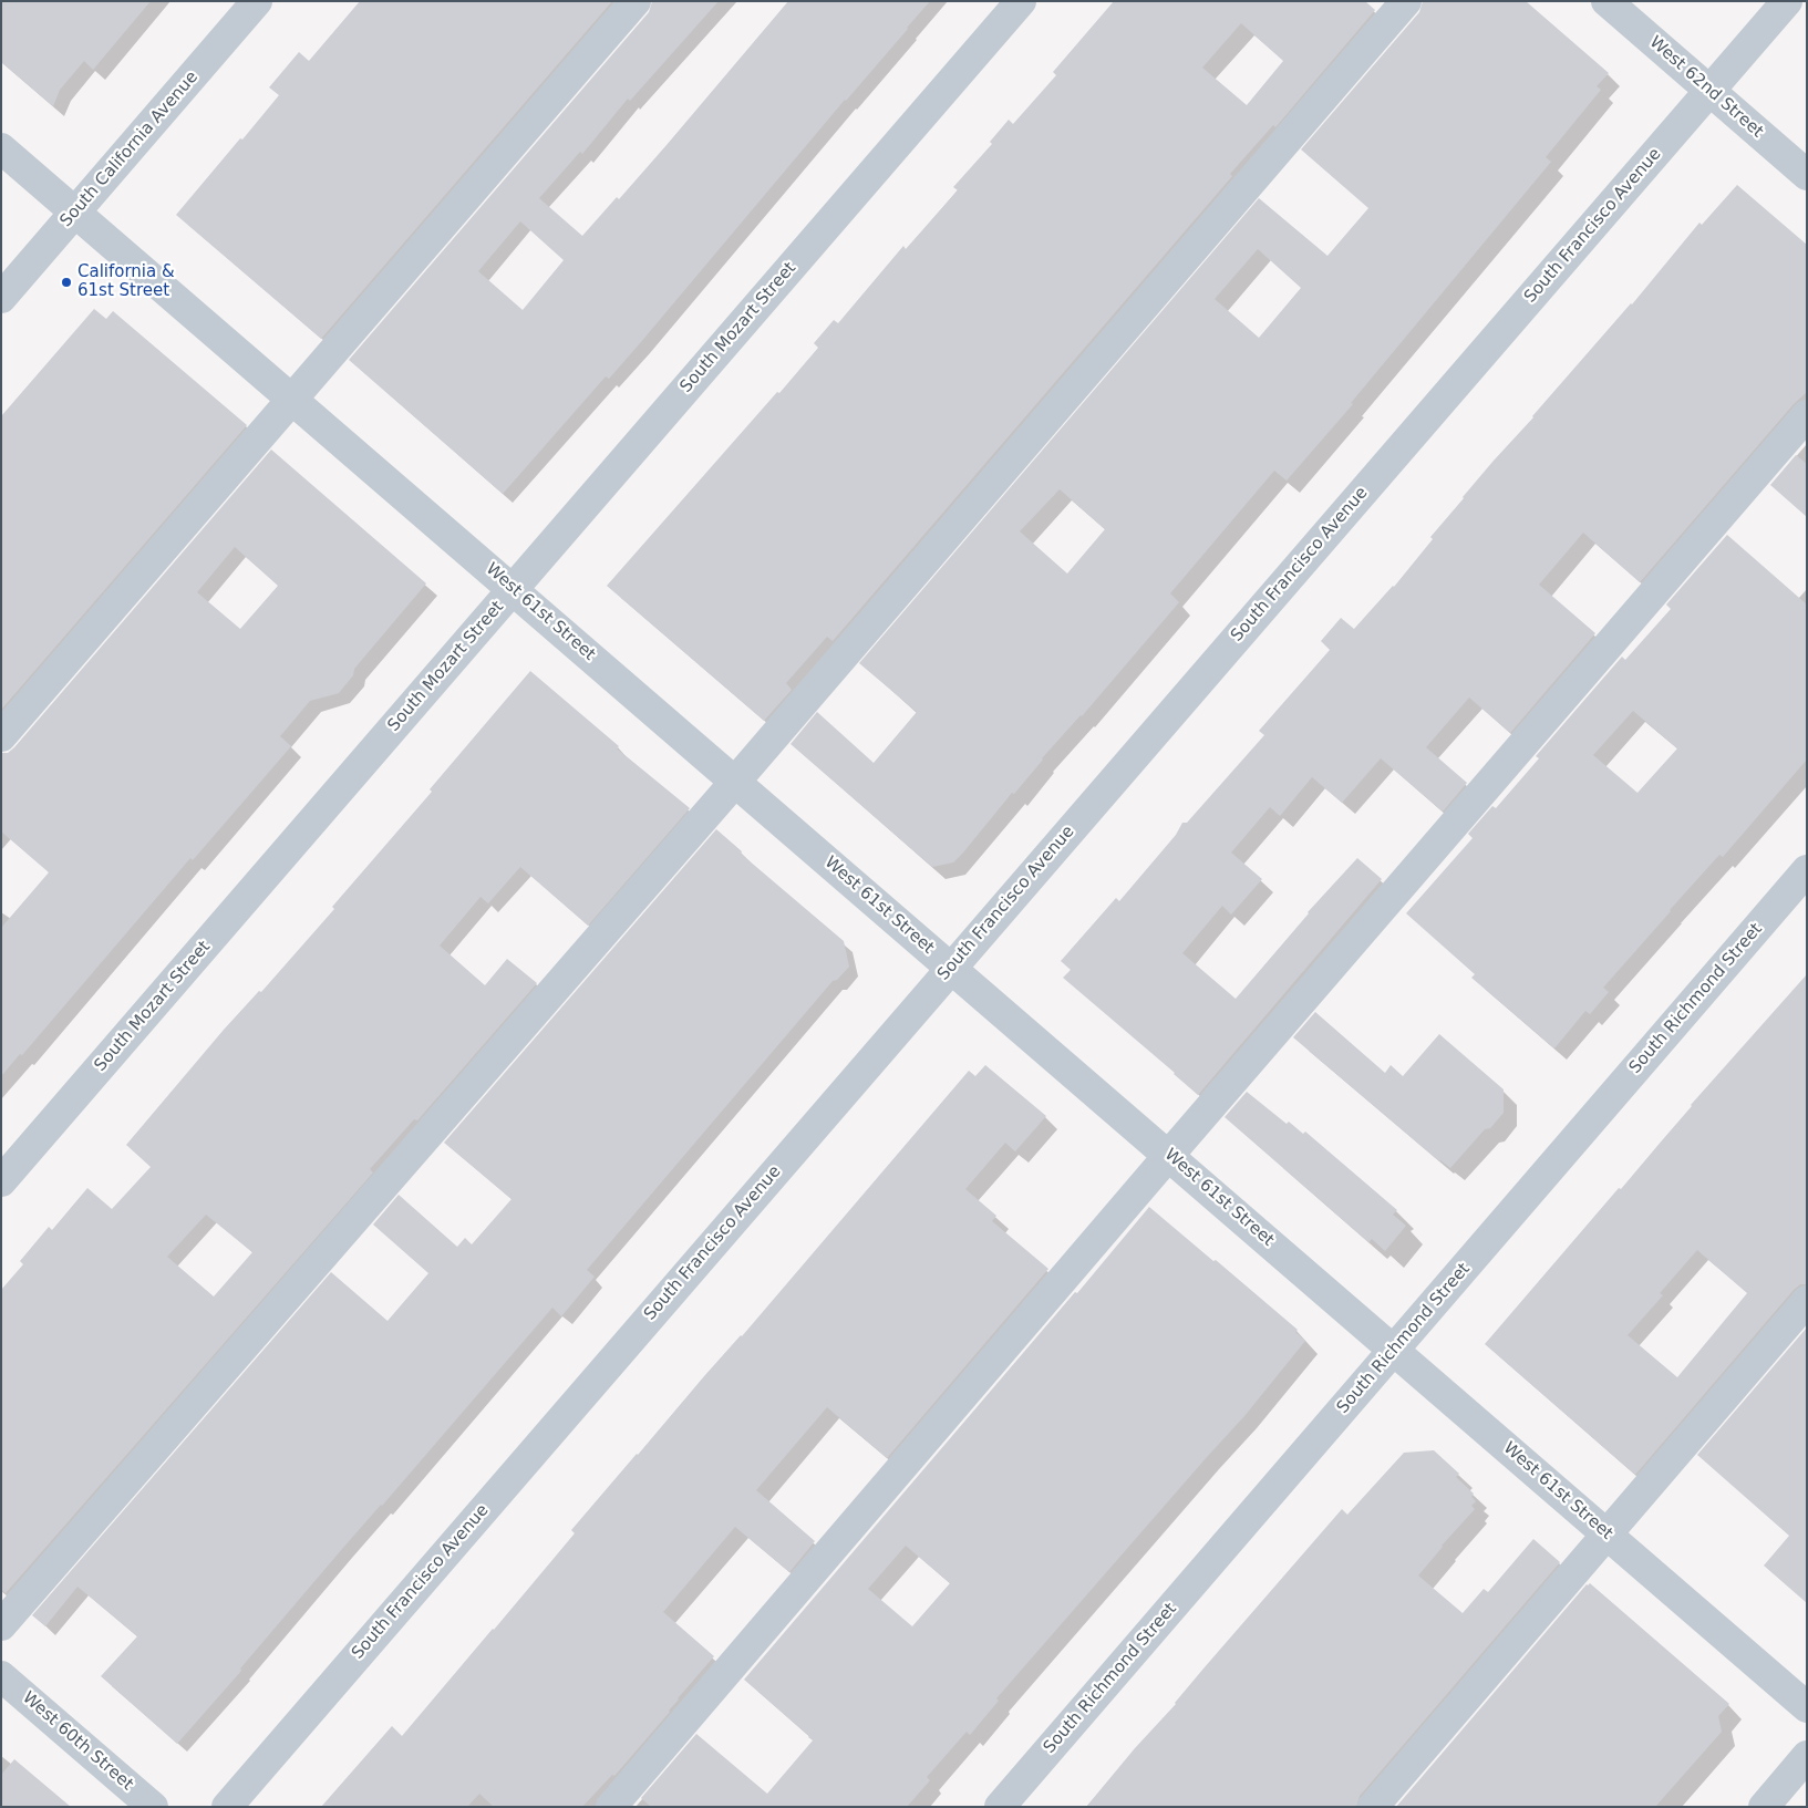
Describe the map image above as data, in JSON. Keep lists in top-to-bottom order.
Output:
{
  "streets": {
    "street": [
      "West 62nd Street",
      "South California Avenue",
      "South Francisco Avenue",
      "South Mozart Street",
      "West 61st Street",
      "South Richmond Street",
      "West 60th Street"
    ]
  },
  "crossings": [
    ["West 62nd Street", "South Francisco Avenue"],
    ["South California Avenue", "West 61st Street"],
    ["South Francisco Avenue", "West 61st Street"],
    ["South Mozart Street", "West 61st Street"],
    ["West 61st Street", "South Richmond Street"]
  ],
  "places": ["California & 61st Street"]
}
